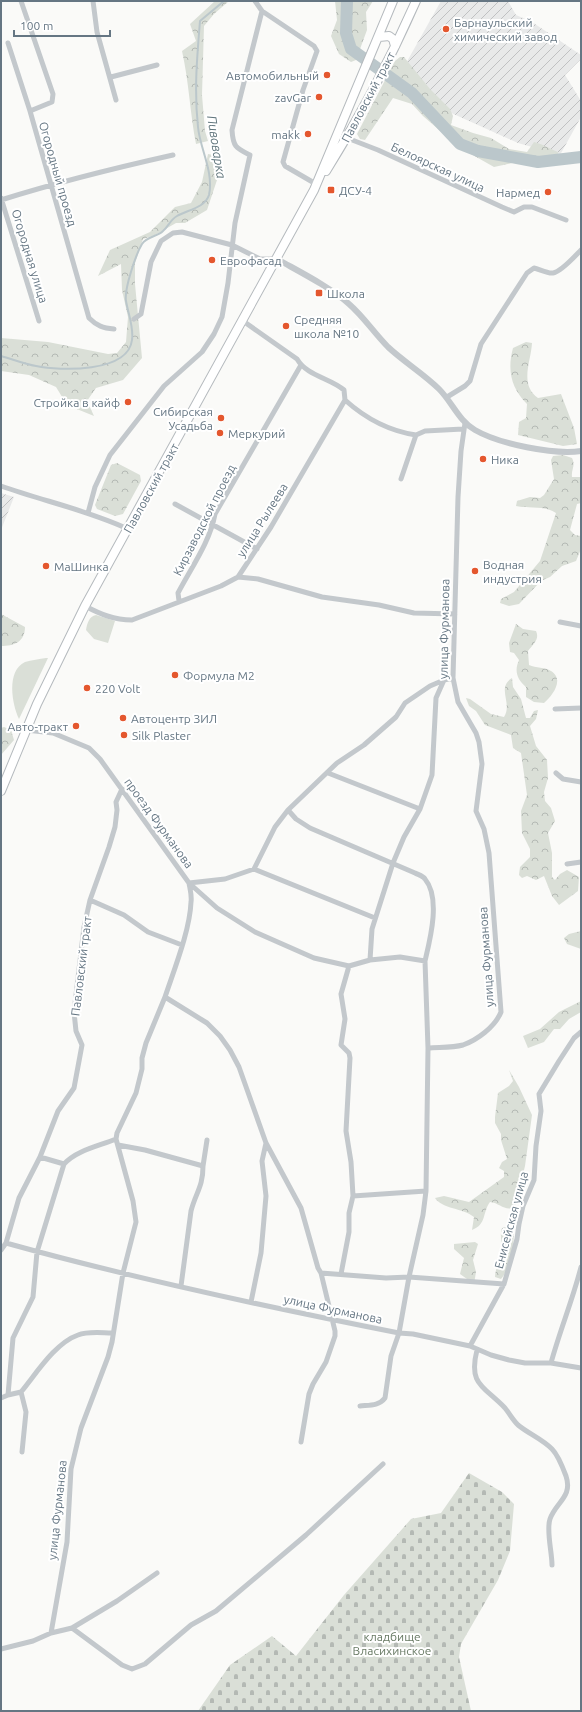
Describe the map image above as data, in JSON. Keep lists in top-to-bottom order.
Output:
{
  "streets": {
    "main road": ["Павловский тракт"],
    "street": [
      "Белоярская улица",
      "Огородный проезд",
      "Огородная улица",
      "Кирзаводской проезд",
      "улица Рылеева",
      "улица Фурманова",
      "проезд Фурманова",
      "Енисейская улица"
    ]
  },
  "crossings": [
    ["Павловский тракт", "Белоярская улица"],
    ["Павловский тракт", "улица Рылеева"],
    ["Павловский тракт", "улица Фурманова"],
    ["Павловский тракт", "проезд Фурманова"],
    ["Кирзаводской проезд", "улица Рылеева"],
    ["улица Фурманова", "Енисейская улица"]
  ],
  "water": ["Пивоварка"],
  "parks": ["кладбище Власихинское"],
  "places": {
    "other": [
      "Барнаульский химический завод",
      "Автомобильный",
      "zavGar",
      "makk",
      "Нармед",
      "Еврофасад",
      "Средняя школа №10",
      "Стройка в кайф",
      "Сибирская Усадьба",
      "Меркурий",
      "Ника",
      "МаШинка",
      "Водная индустрия",
      "Формула М2",
      "220 Volt",
      "Автоцентр ЗИЛ",
      "Авто-тракт",
      "Silk Plaster"
    ],
    "transit": ["ДСУ-4", "Школа"]
  },
  "scale_bar": "100 m"
}
